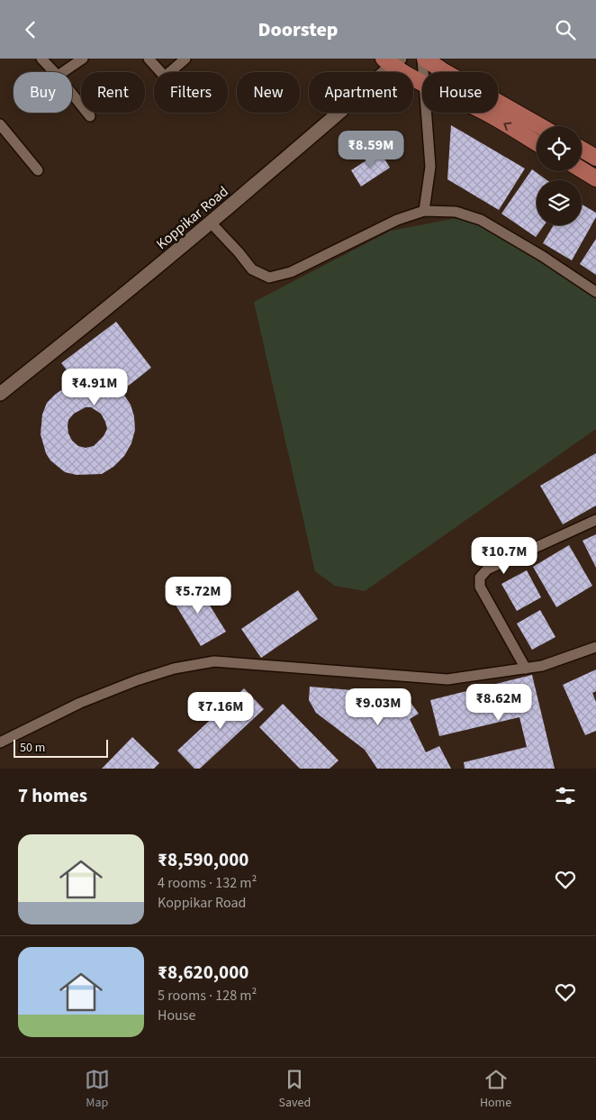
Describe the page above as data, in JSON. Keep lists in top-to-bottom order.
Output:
{
  "streets": {
    "main road": ["Koppikar Road"]
  },
  "scale_bar": "50 m",
  "page": {
    "header": "Doorstep",
    "chip": [
      "Buy",
      "Rent",
      "Filters",
      "New",
      "Apartment",
      "House"
    ],
    "price": [
      "₹8.59M",
      "₹4.91M",
      "₹10.7M",
      "₹5.72M",
      "₹8.62M",
      "₹9.03M",
      "₹7.16M"
    ],
    "scale": "50 m",
    "heading": "7 homes",
    "list": [
      {
        "name": "₹8,590,000",
        "note": "4 rooms · 132 m² · Koppikar Road"
      },
      {
        "name": "₹8,620,000",
        "note": "5 rooms · 128 m² · House"
      }
    ],
    "tabs": ["Map", "Saved", "Home"]
  }
}
